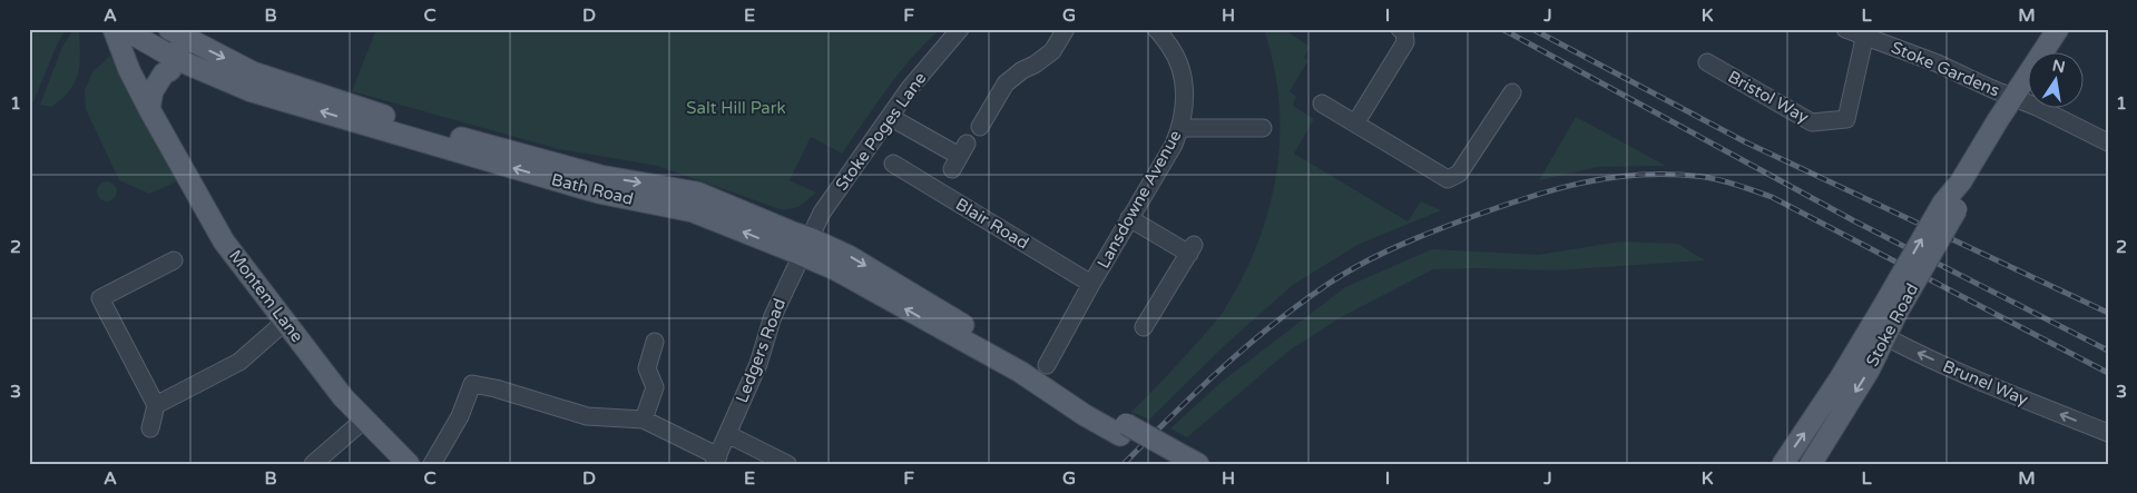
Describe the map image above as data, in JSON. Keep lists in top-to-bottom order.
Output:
{
  "streets": {
    "main road": ["Bath Road", "Montem Lane", "Stoke Road"],
    "street": [
      "Stoke Gardens",
      "Bristol Way",
      "Stoke Poges Lane",
      "Lansdowne Avenue",
      "Blair Road",
      "Ledgers Road",
      "Brunel Way"
    ]
  },
  "crossings": [
    ["Stoke Gardens", "Bristol Way"],
    ["Stoke Gardens", "Stoke Road"],
    ["Stoke Poges Lane", "Bath Road"],
    ["Stoke Poges Lane", "Ledgers Road"],
    ["Bath Road", "Lansdowne Avenue"],
    ["Bath Road", "Ledgers Road"],
    ["Lansdowne Avenue", "Blair Road"],
    ["Stoke Road", "Brunel Way"]
  ],
  "one_way": ["Brunel Way"],
  "parks": ["Salt Hill Park"],
  "north": "top",
  "grid": {
    "columns": [
      "A",
      "B",
      "C",
      "D",
      "E",
      "F",
      "G",
      "H",
      "I",
      "J",
      "K",
      "L",
      "M"
    ],
    "rows": ["1", "2", "3"]
  }
}
